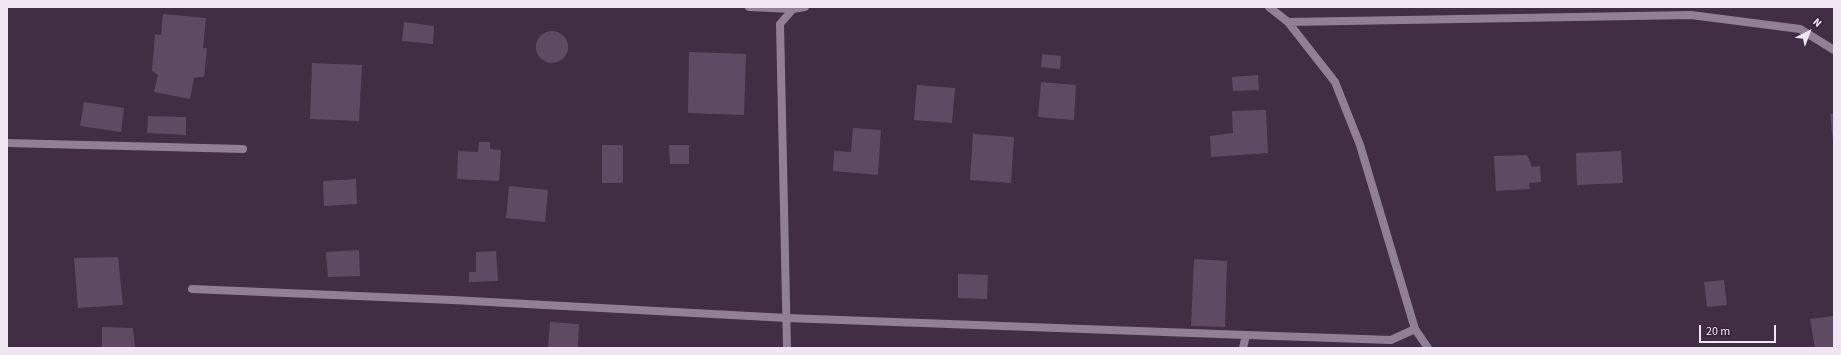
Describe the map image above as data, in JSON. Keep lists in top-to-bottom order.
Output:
{
  "scale_bar": "20 m",
  "north": "top right"
}
